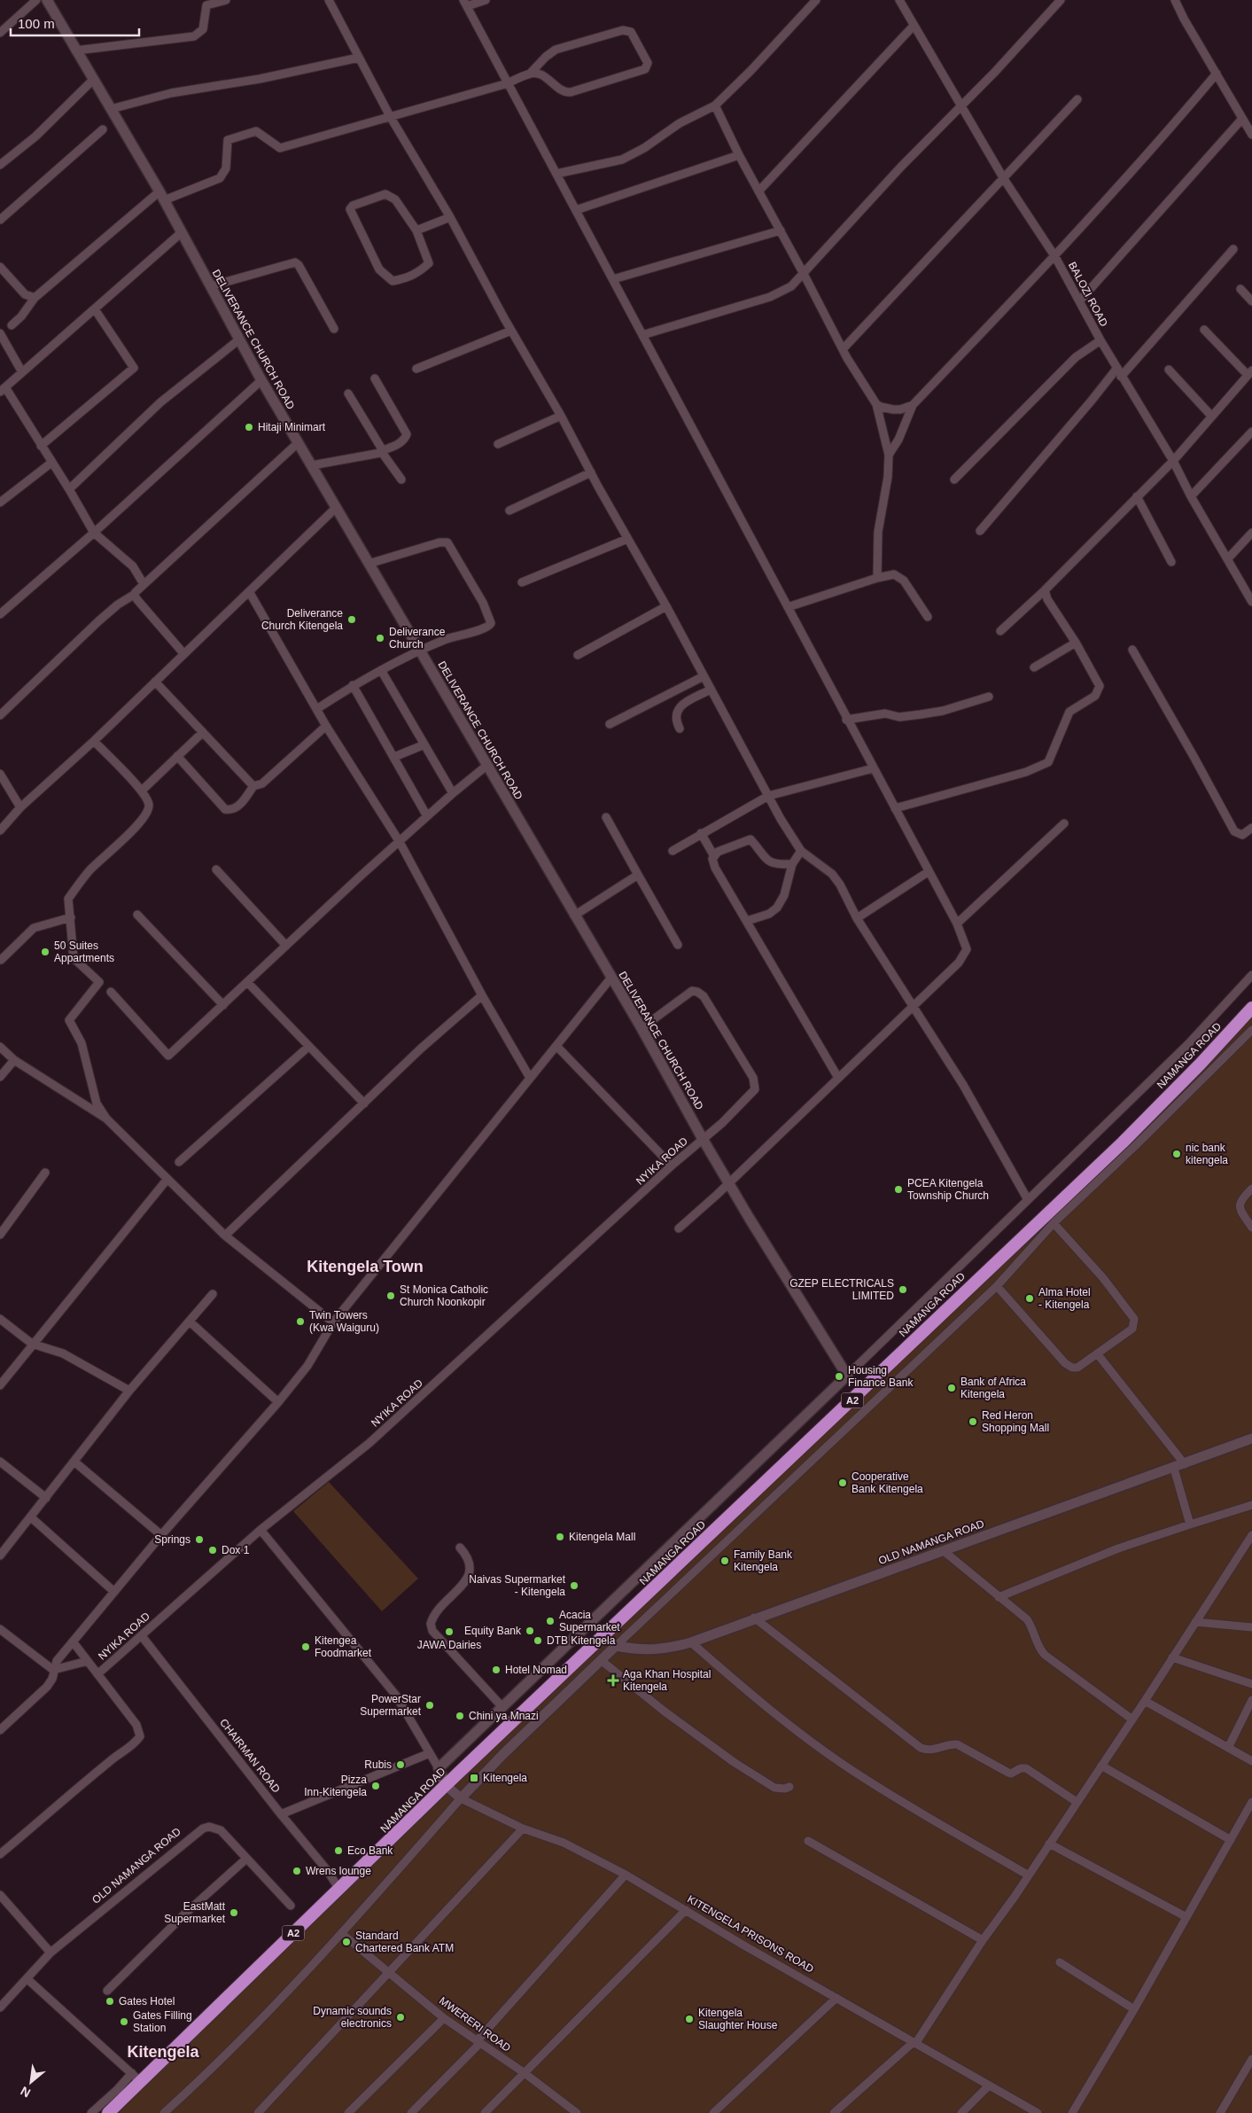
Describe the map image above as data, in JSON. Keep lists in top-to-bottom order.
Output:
{
  "streets": {
    "highway": ["NAMANGA ROAD", "A2"],
    "street": [
      "BALOZI ROAD",
      "DELIVERANCE CHURCH ROAD",
      "NYIKA ROAD",
      "OLD NAMANGA ROAD",
      "CHAIRMAN ROAD",
      "KITENGELA PRISONS ROAD",
      "MWERERI ROAD"
    ]
  },
  "crossings": [
    ["DELIVERANCE CHURCH ROAD", "NYIKA ROAD"],
    ["NAMANGA ROAD", "CHAIRMAN ROAD"],
    ["NAMANGA ROAD", "KITENGELA PRISONS ROAD"],
    ["NYIKA ROAD", "CHAIRMAN ROAD"]
  ],
  "districts": ["Kitengela Town", "Kitengela"],
  "places": {
    "other": [
      "Hitaji Minimart",
      "Deliverance Church Kitengela",
      "Deliverance Church",
      "50 Suites Appartments",
      "nic bank kitengela",
      "PCEA Kitengela Township Church",
      "GZEP ELECTRICALS LIMITED",
      "St Monica Catholic Church Noonkopir",
      "Alma Hotel - Kitengela",
      "Twin Towers (Kwa Waiguru)",
      "Housing Finance Bank",
      "Bank of Africa Kitengela",
      "Red Heron Shopping Mall",
      "Cooperative Bank Kitengela",
      "Kitengela Mall",
      "Springs",
      "Dox 1",
      "Family Bank Kitengela",
      "Naivas Supermarket - Kitengela",
      "Acacia Supermarket",
      "Equity Bank",
      "JAWA Dairies",
      "DTB Kitengela",
      "Kitengea Foodmarket",
      "Hotel Nomad",
      "PowerStar Supermarket",
      "Chini ya Mnazi",
      "Rubis",
      "Pizza Inn-Kitengela",
      "Eco Bank",
      "Wrens lounge",
      "EastMatt Supermarket",
      "Standard Chartered Bank ATM",
      "Gates Hotel",
      "Dynamic sounds electronics",
      "Kitengela Slaughter House",
      "Gates Filling Station"
    ],
    "health": ["Aga Khan Hospital Kitengela"],
    "transit": ["Kitengela"]
  },
  "scale_bar": "100 m",
  "north": "bottom left"
}
